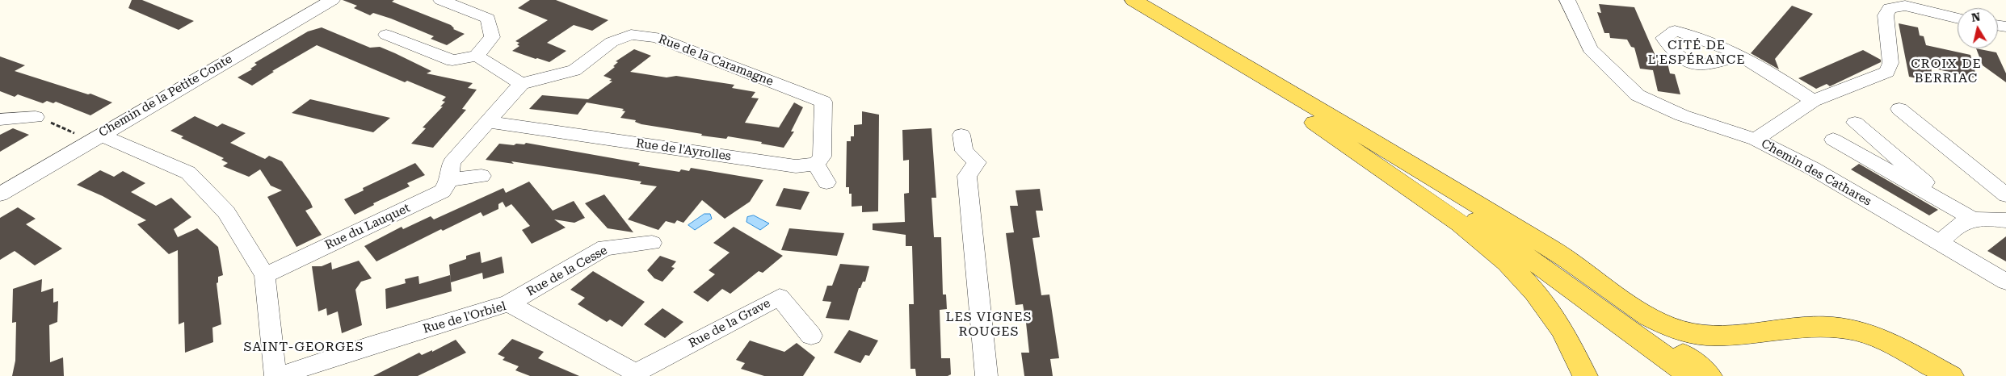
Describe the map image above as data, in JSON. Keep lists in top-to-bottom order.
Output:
{
  "streets": {
    "street": [
      "Rue de la Caramagne",
      "Chemin de la Petite Conte",
      "Rue de l'Ayrolles",
      "Chemin des Cathares",
      "Rue du Lauquet",
      "Rue de la Cesse",
      "Rue de l'Orbiel",
      "Rue de la Grave"
    ]
  },
  "crossings": [
    ["Rue de la Caramagne", "Rue de l'Ayrolles"],
    ["Rue de la Caramagne", "Rue du Lauquet"],
    ["Rue de l'Ayrolles", "Rue du Lauquet"],
    ["Rue de la Cesse", "Rue de l'Orbiel"],
    ["Rue de l'Orbiel", "Rue de la Grave"]
  ],
  "districts": [
    "CITÉ DE L'ESPÉRANCE",
    "CROIX DE BERRIAC",
    "LES VIGNES ROUGES",
    "SAINT-GEORGES"
  ],
  "north": "top"
}
